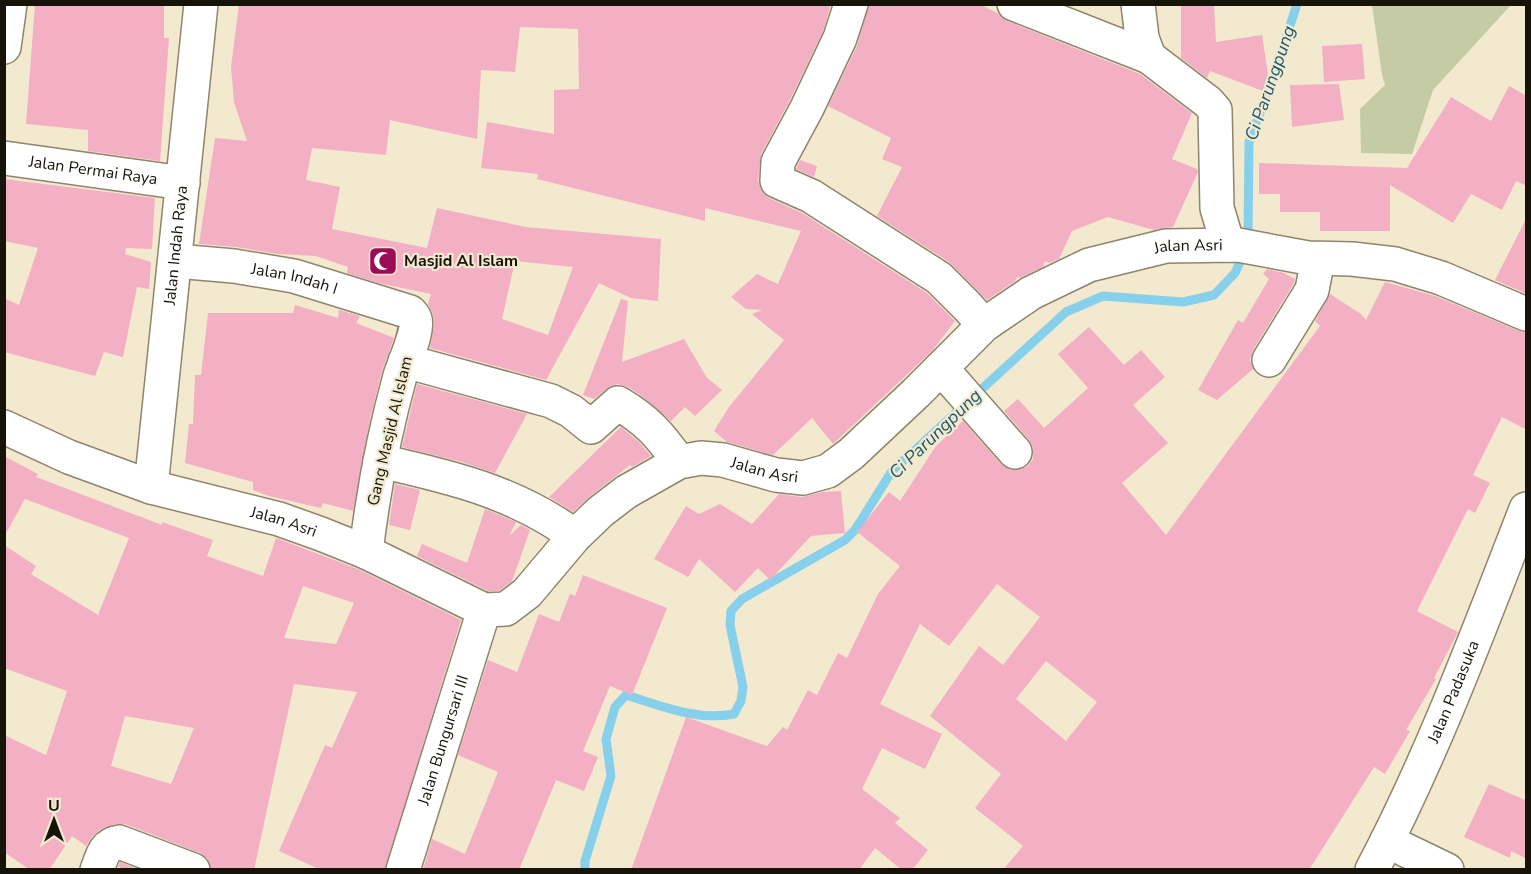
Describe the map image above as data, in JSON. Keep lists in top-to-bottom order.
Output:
{
  "streets": {
    "street": [
      "Jalan Permai Raya",
      "Jalan Indah Raya",
      "Jalan Asri",
      "Jalan Indah I",
      "Gang Masjid Al Islam",
      "Jalan Padasuka",
      "Jalan Bungursari III"
    ]
  },
  "crossings": [
    ["Jalan Permai Raya", "Jalan Indah Raya"],
    ["Jalan Indah Raya", "Jalan Asri"],
    ["Jalan Indah Raya", "Jalan Indah I"],
    ["Jalan Asri", "Gang Masjid Al Islam"],
    ["Jalan Asri", "Jalan Bungursari III"],
    ["Jalan Indah I", "Gang Masjid Al Islam"]
  ],
  "water": ["Ci Parungpung"],
  "places": {
    "mosque": ["Masjid Al Islam"]
  },
  "north": "top"
}
